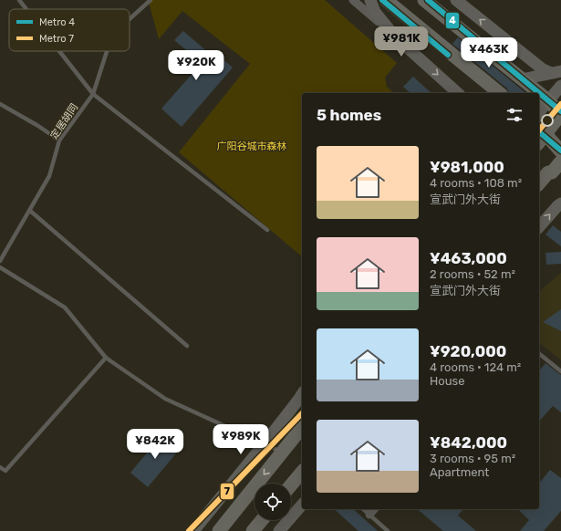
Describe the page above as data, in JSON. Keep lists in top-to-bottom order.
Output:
{
  "streets": {
    "lane": ["定居胡同"]
  },
  "parks": ["广阳谷城市森林"],
  "lines": ["metro line 4", "metro line 7"],
  "legend": ["Metro 4", "Metro 7"],
  "page": {
    "price": [
      "¥981K",
      "¥463K",
      "¥920K",
      "¥989K",
      "¥842K"
    ],
    "heading": "5 homes",
    "list": [
      {
        "name": "¥981,000",
        "note": "4 rooms · 108 m² · 宣武门外大街"
      },
      {
        "name": "¥463,000",
        "note": "2 rooms · 52 m² · 宣武门外大街"
      },
      {
        "name": "¥920,000",
        "note": "4 rooms · 124 m² · House"
      },
      {
        "name": "¥842,000",
        "note": "3 rooms · 95 m² · Apartment"
      }
    ]
  }
}
